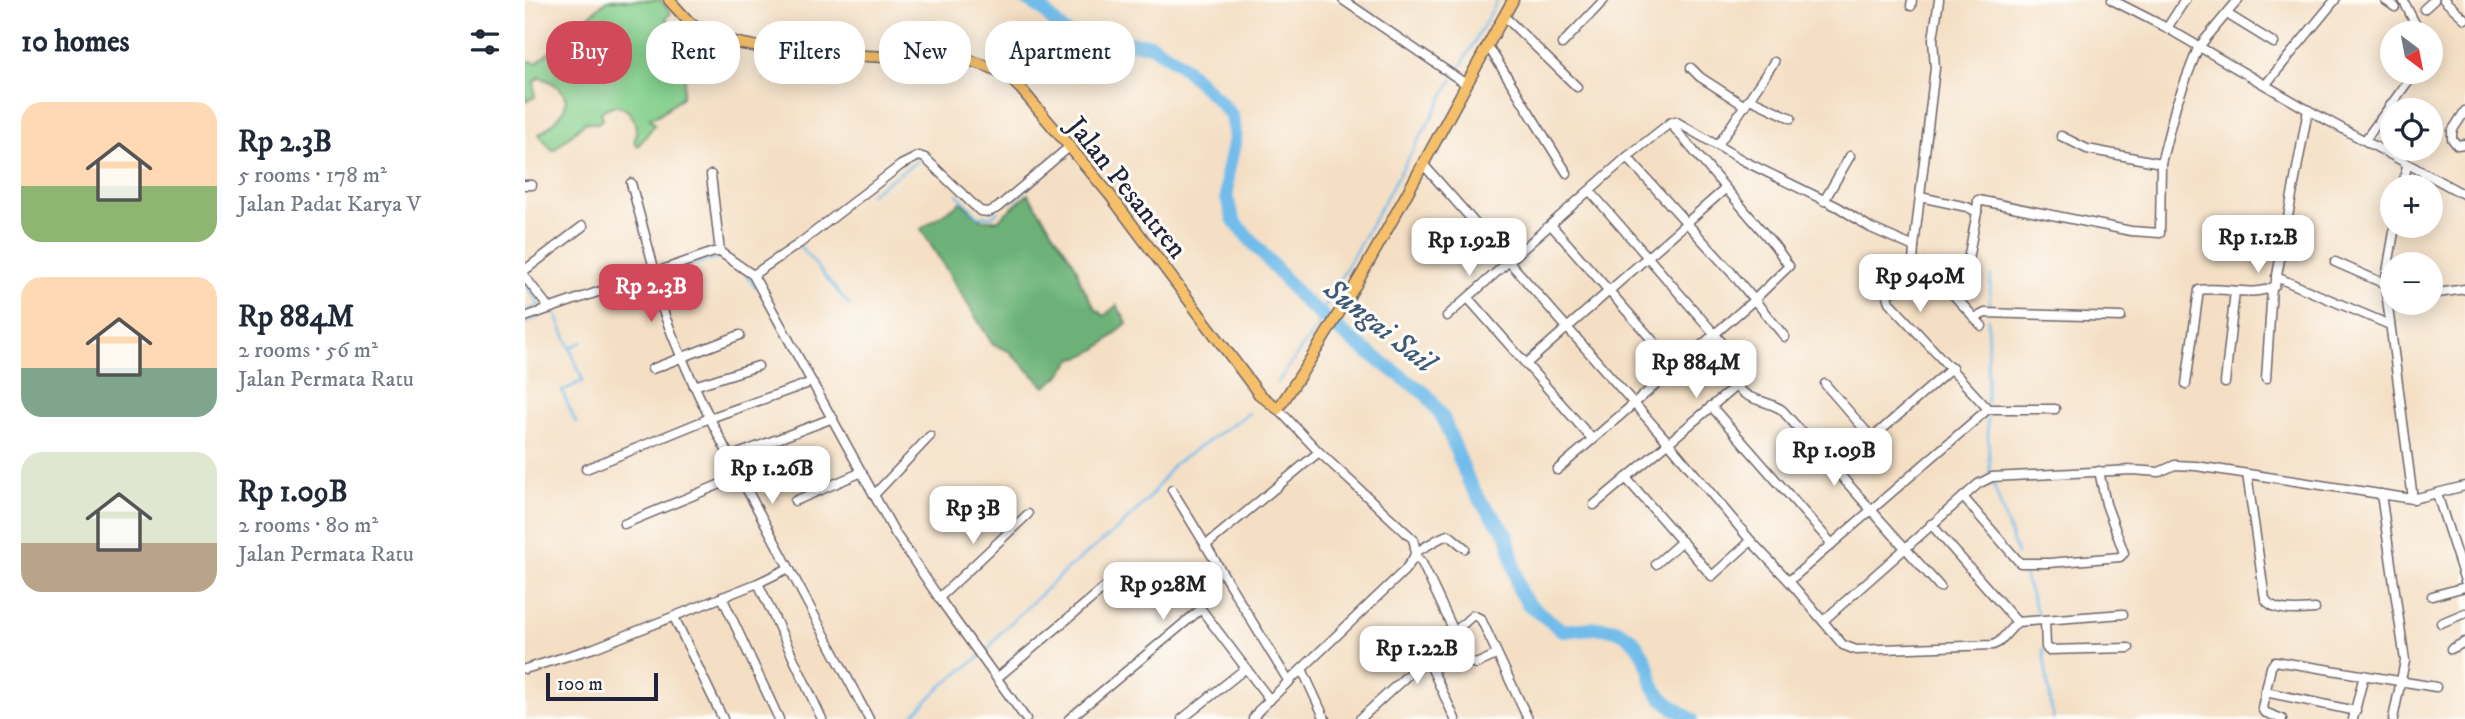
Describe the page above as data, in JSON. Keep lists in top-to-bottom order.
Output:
{
  "streets": {
    "main road": ["Jalan Pesantren"]
  },
  "water": ["Sungai Sail"],
  "scale_bar": "100 m",
  "north": "bottom right",
  "page": {
    "heading": "10 homes",
    "map_buttons": ["+", "−"],
    "chip": [
      "Buy",
      "Rent",
      "Filters",
      "New",
      "Apartment"
    ],
    "list": [
      {
        "name": "Rp 2.3B",
        "note": "5 rooms · 178 m² · Jalan Padat Karya V"
      },
      {
        "name": "Rp 884M",
        "note": "2 rooms · 56 m² · Jalan Permata Ratu"
      },
      {
        "name": "Rp 1.09B",
        "note": "2 rooms · 80 m² · Jalan Permata Ratu"
      }
    ],
    "price": [
      "Rp 1.12B",
      "Rp 1.92B",
      "Rp 940M",
      "Rp 2.3B",
      "Rp 884M",
      "Rp 1.09B",
      "Rp 1.26B",
      "Rp 3B",
      "Rp 928M",
      "Rp 1.22B"
    ],
    "scale": "100 m"
  }
}
